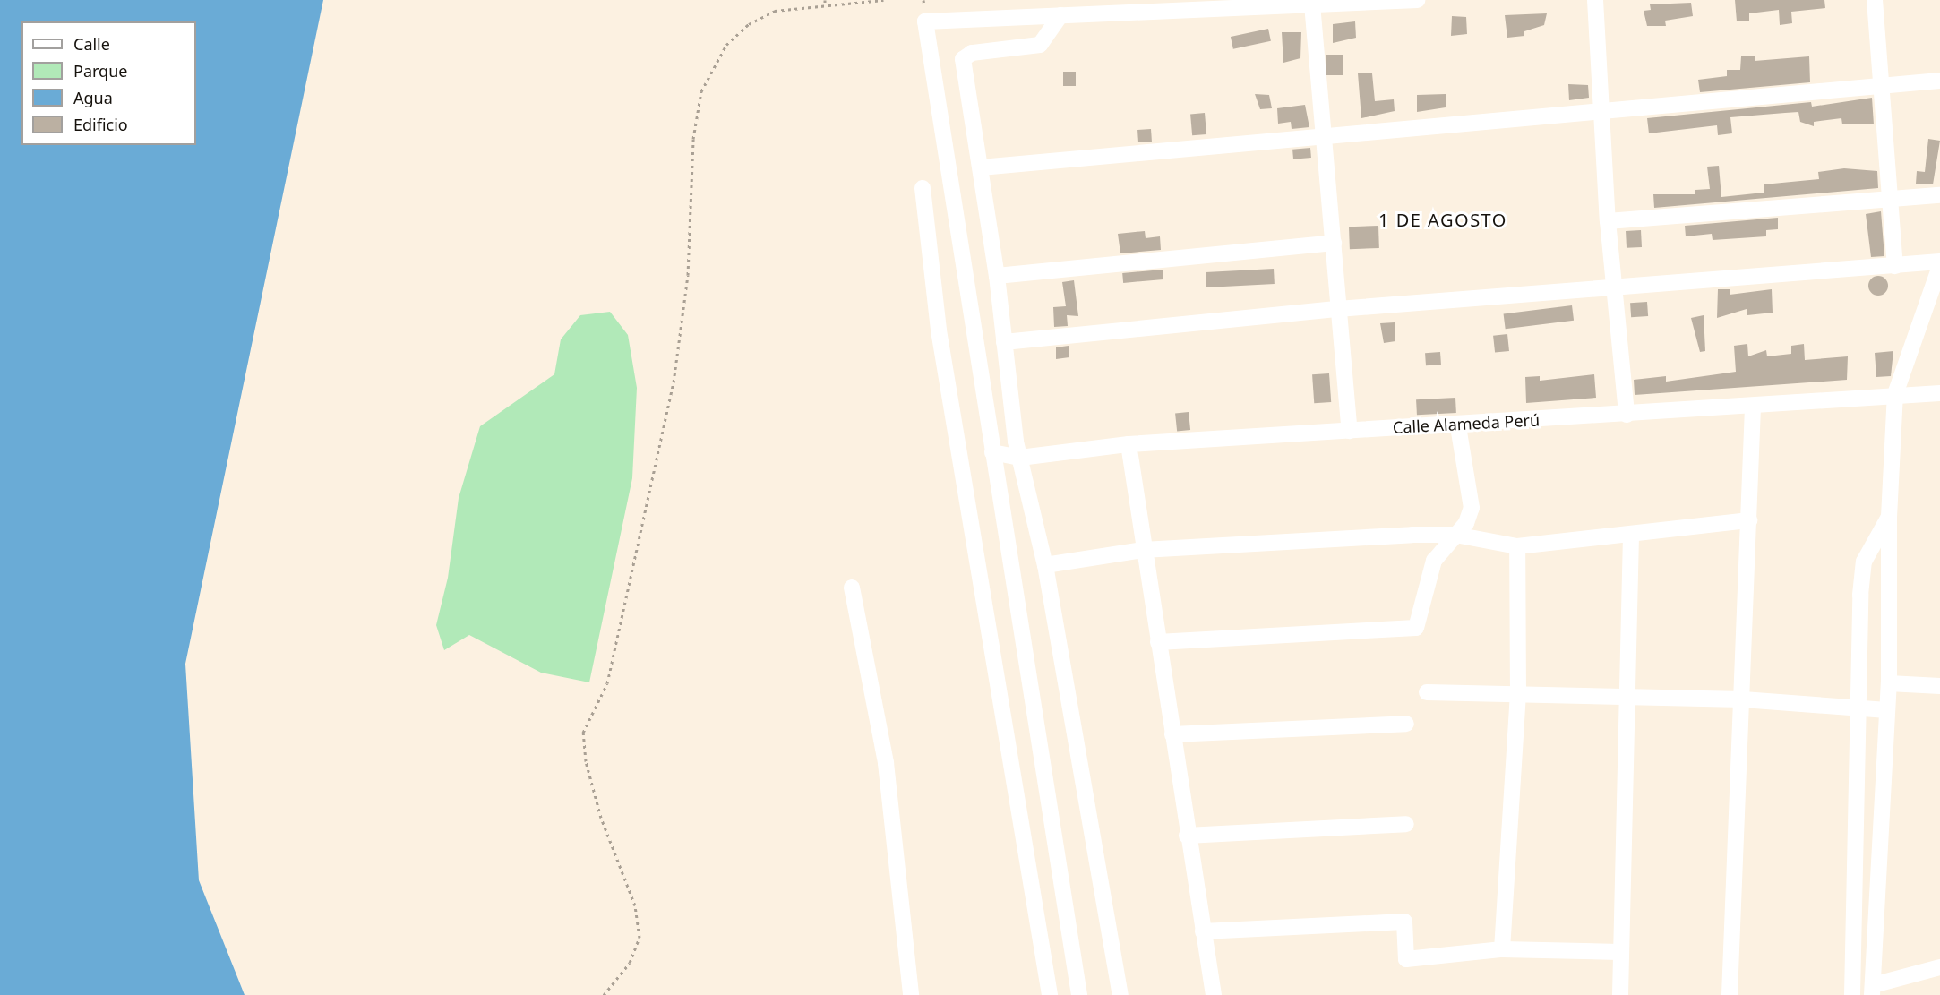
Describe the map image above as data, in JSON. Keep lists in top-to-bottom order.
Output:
{
  "streets": {
    "street": ["Calle Alameda Perú"]
  },
  "districts": ["1 DE AGOSTO"],
  "legend": [
    "Calle",
    "Parque",
    "Agua",
    "Edificio"
  ]
}
